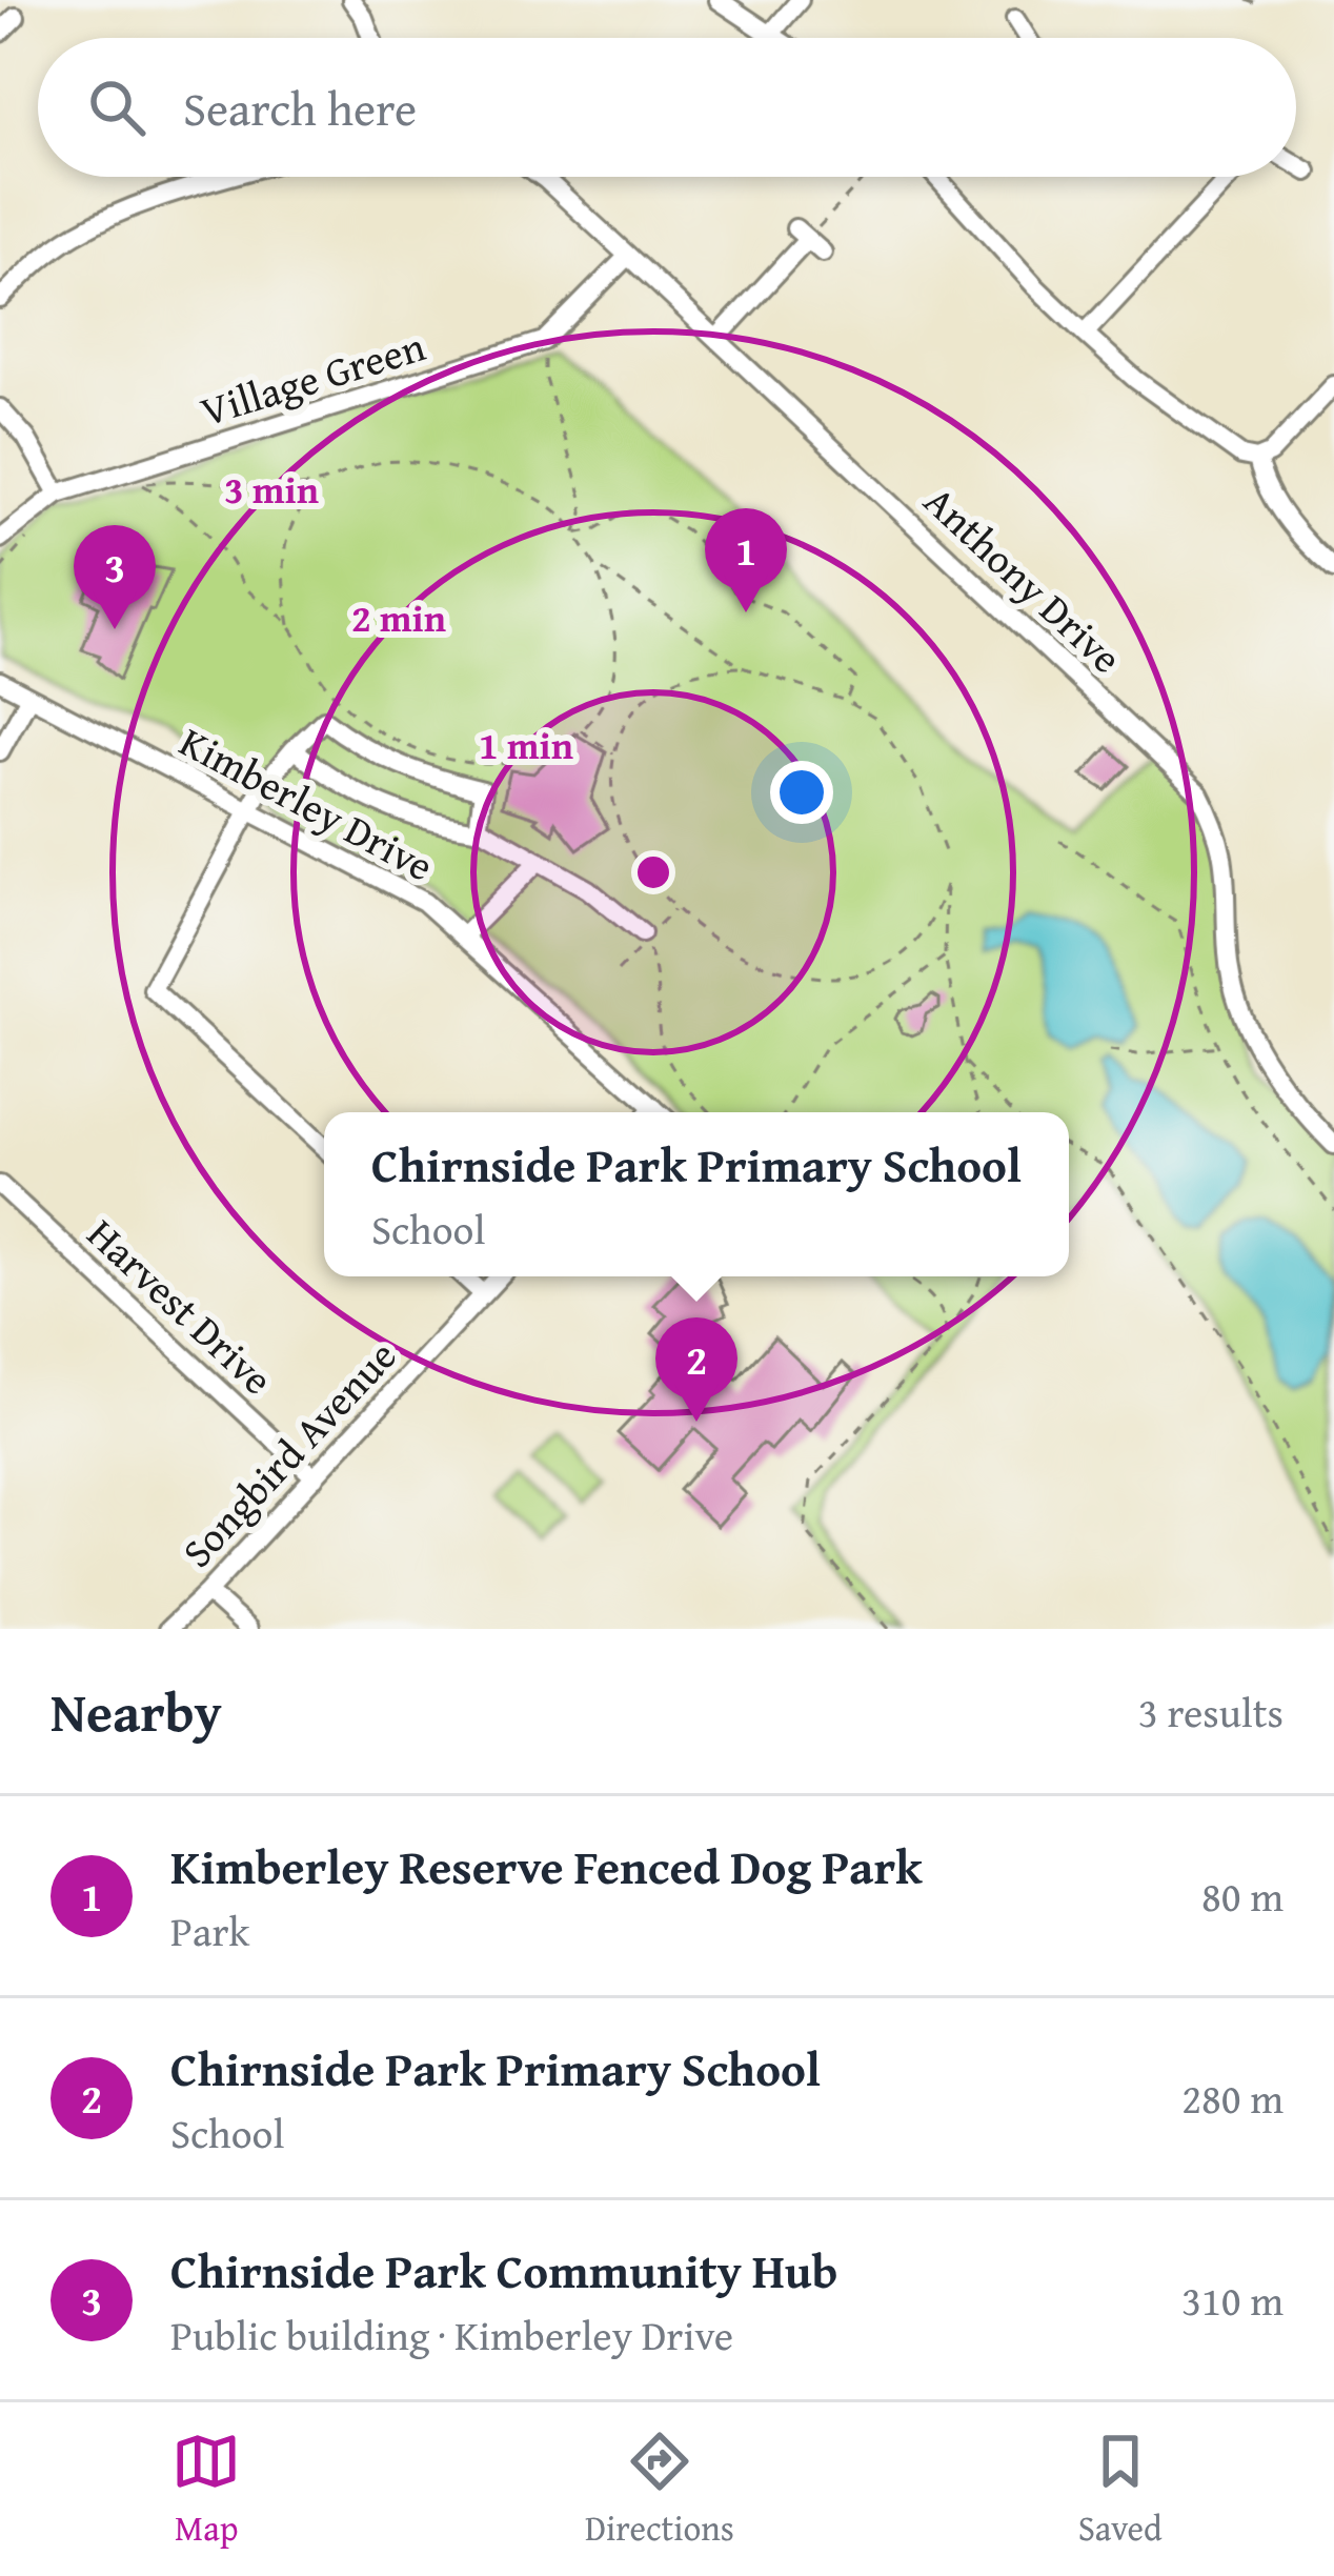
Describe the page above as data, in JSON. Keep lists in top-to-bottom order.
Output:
{
  "streets": {
    "street": [
      "Village Green",
      "Anthony Drive",
      "Kimberley Drive",
      "Harvest Drive",
      "Songbird Avenue"
    ]
  },
  "crossings": [
    ["Village Green", "Anthony Drive"],
    ["Harvest Drive", "Songbird Avenue"]
  ],
  "page": {
    "search": "Search here",
    "pins": ["1", "3", "2"],
    "popup": ["Chirnside Park Primary School", "School"],
    "heading": ["Nearby", "3 results"],
    "list": [
      {
        "mark": "1",
        "name": "Kimberley Reserve Fenced Dog Park",
        "note": "Park",
        "value": "80 m"
      },
      {
        "mark": "2",
        "name": "Chirnside Park Primary School",
        "note": "School",
        "value": "280 m"
      },
      {
        "mark": "3",
        "name": "Chirnside Park Community Hub",
        "note": "Public building · Kimberley Drive",
        "value": "310 m"
      }
    ],
    "nav": ["Map", "Directions", "Saved"]
  },
  "rings": ["3 min", "2 min", "1 min"]
}
